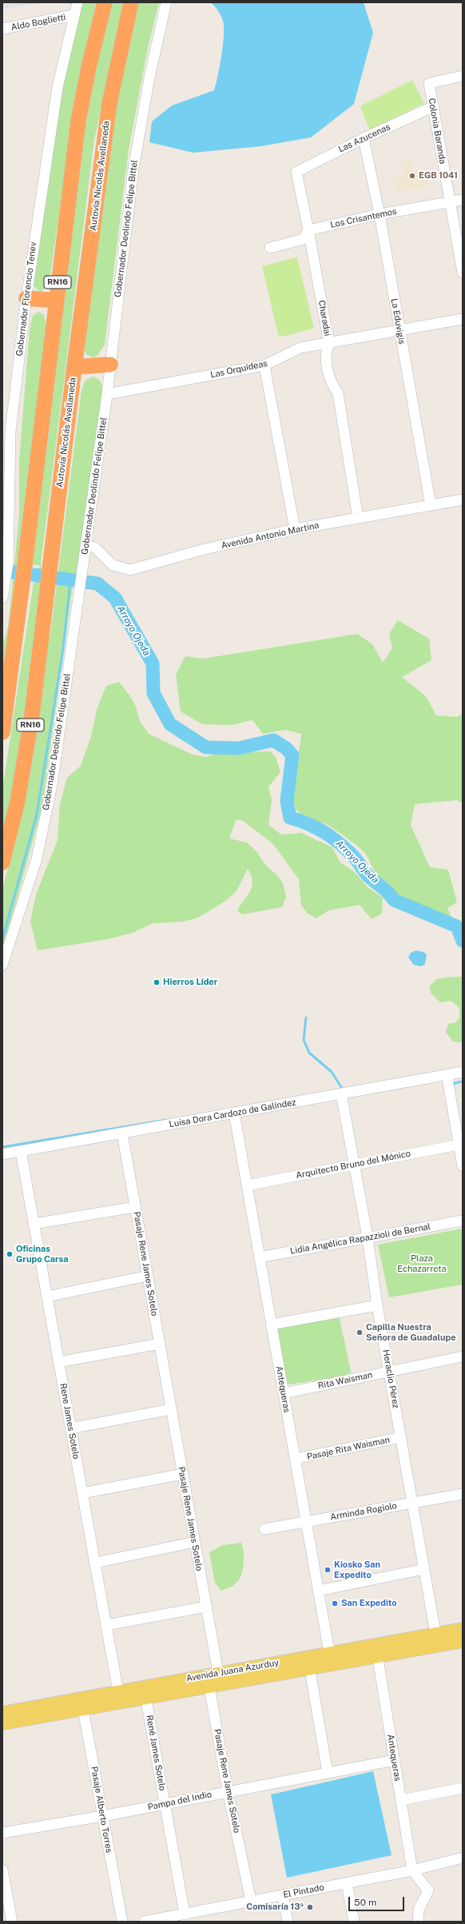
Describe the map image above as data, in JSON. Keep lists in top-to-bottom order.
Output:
{
  "streets": {
    "highway": ["Autovía Nicolás Avellaneda", "RN16"],
    "main road": ["Avenida Juana Azurduy"],
    "street": [
      "Aldo Boglietti",
      "Colonia Baranda",
      "Las Azucenas",
      "Los Crisantemos",
      "Gobernador Deolindo Felipe Bittel",
      "Gobernador Florencio Tenev",
      "Charadai",
      "La Eduvigis",
      "Las Orquídeas",
      "Avenida Antonio Martina",
      "Luisa Dora Cardozo de Galíndez",
      "Arquitecto Bruno del Mónico",
      "Lidia Angélica Rapazzioli de Bernal",
      "Pasaje Rene James Sotelo",
      "Heraclio Pérez",
      "Rita Waisman",
      "Antequeras",
      "Rene James Sotelo",
      "Pasaje Rita Waisman",
      "Arminda Rogiolo",
      "René James Sotelo",
      "Pampa del Indio",
      "Pasaje Alberto Torres",
      "El Pintado"
    ]
  },
  "crossings": [
    ["Aldo Boglietti", "Gobernador Florencio Tenev"],
    ["Colonia Baranda", "Las Azucenas"],
    ["Colonia Baranda", "Los Crisantemos"],
    ["Las Azucenas", "Charadai"],
    ["Las Azucenas", "La Eduvigis"],
    ["Los Crisantemos", "Charadai"],
    ["Los Crisantemos", "La Eduvigis"],
    ["Gobernador Deolindo Felipe Bittel", "Las Orquídeas"],
    ["Gobernador Deolindo Felipe Bittel", "Avenida Antonio Martina"],
    ["Charadai", "Las Orquídeas"],
    ["Charadai", "Avenida Antonio Martina"],
    ["La Eduvigis", "Las Orquídeas"],
    ["La Eduvigis", "Avenida Antonio Martina"],
    ["Luisa Dora Cardozo de Galíndez", "Pasaje Rene James Sotelo"],
    ["Luisa Dora Cardozo de Galíndez", "Heraclio Pérez"],
    ["Luisa Dora Cardozo de Galíndez", "Antequeras"],
    ["Luisa Dora Cardozo de Galíndez", "Rene James Sotelo"],
    ["Arquitecto Bruno del Mónico", "Heraclio Pérez"],
    ["Arquitecto Bruno del Mónico", "Antequeras"],
    ["Lidia Angélica Rapazzioli de Bernal", "Heraclio Pérez"],
    ["Lidia Angélica Rapazzioli de Bernal", "Antequeras"],
    ["Pasaje Rene James Sotelo", "Avenida Juana Azurduy"],
    ["Pasaje Rene James Sotelo", "Pampa del Indio"],
    ["Pasaje Rene James Sotelo", "El Pintado"],
    ["Heraclio Pérez", "Rita Waisman"],
    ["Heraclio Pérez", "Pasaje Rita Waisman"],
    ["Heraclio Pérez", "Arminda Rogiolo"],
    ["Heraclio Pérez", "Avenida Juana Azurduy"],
    ["Rita Waisman", "Antequeras"],
    ["Antequeras", "Pasaje Rita Waisman"],
    ["Antequeras", "Arminda Rogiolo"],
    ["Antequeras", "Avenida Juana Azurduy"],
    ["Antequeras", "Pampa del Indio"],
    ["Antequeras", "El Pintado"],
    ["Rene James Sotelo", "Avenida Juana Azurduy"],
    ["Avenida Juana Azurduy", "René James Sotelo"],
    ["Avenida Juana Azurduy", "Pasaje Alberto Torres"],
    ["René James Sotelo", "Pampa del Indio"],
    ["René James Sotelo", "El Pintado"],
    ["Pampa del Indio", "Pasaje Alberto Torres"]
  ],
  "water": ["Arroyo Ojeda"],
  "parks": ["Plaza Echazarreta"],
  "places": [
    "EGB 1041",
    "Hierros Líder",
    "Oficinas Grupo Carsa",
    "Capilla Nuestra Señora de Guadalupe",
    "Kiosko San Expedito",
    "San Expedito",
    "Comisaría 13ª"
  ],
  "scale_bar": "50 m"
}
